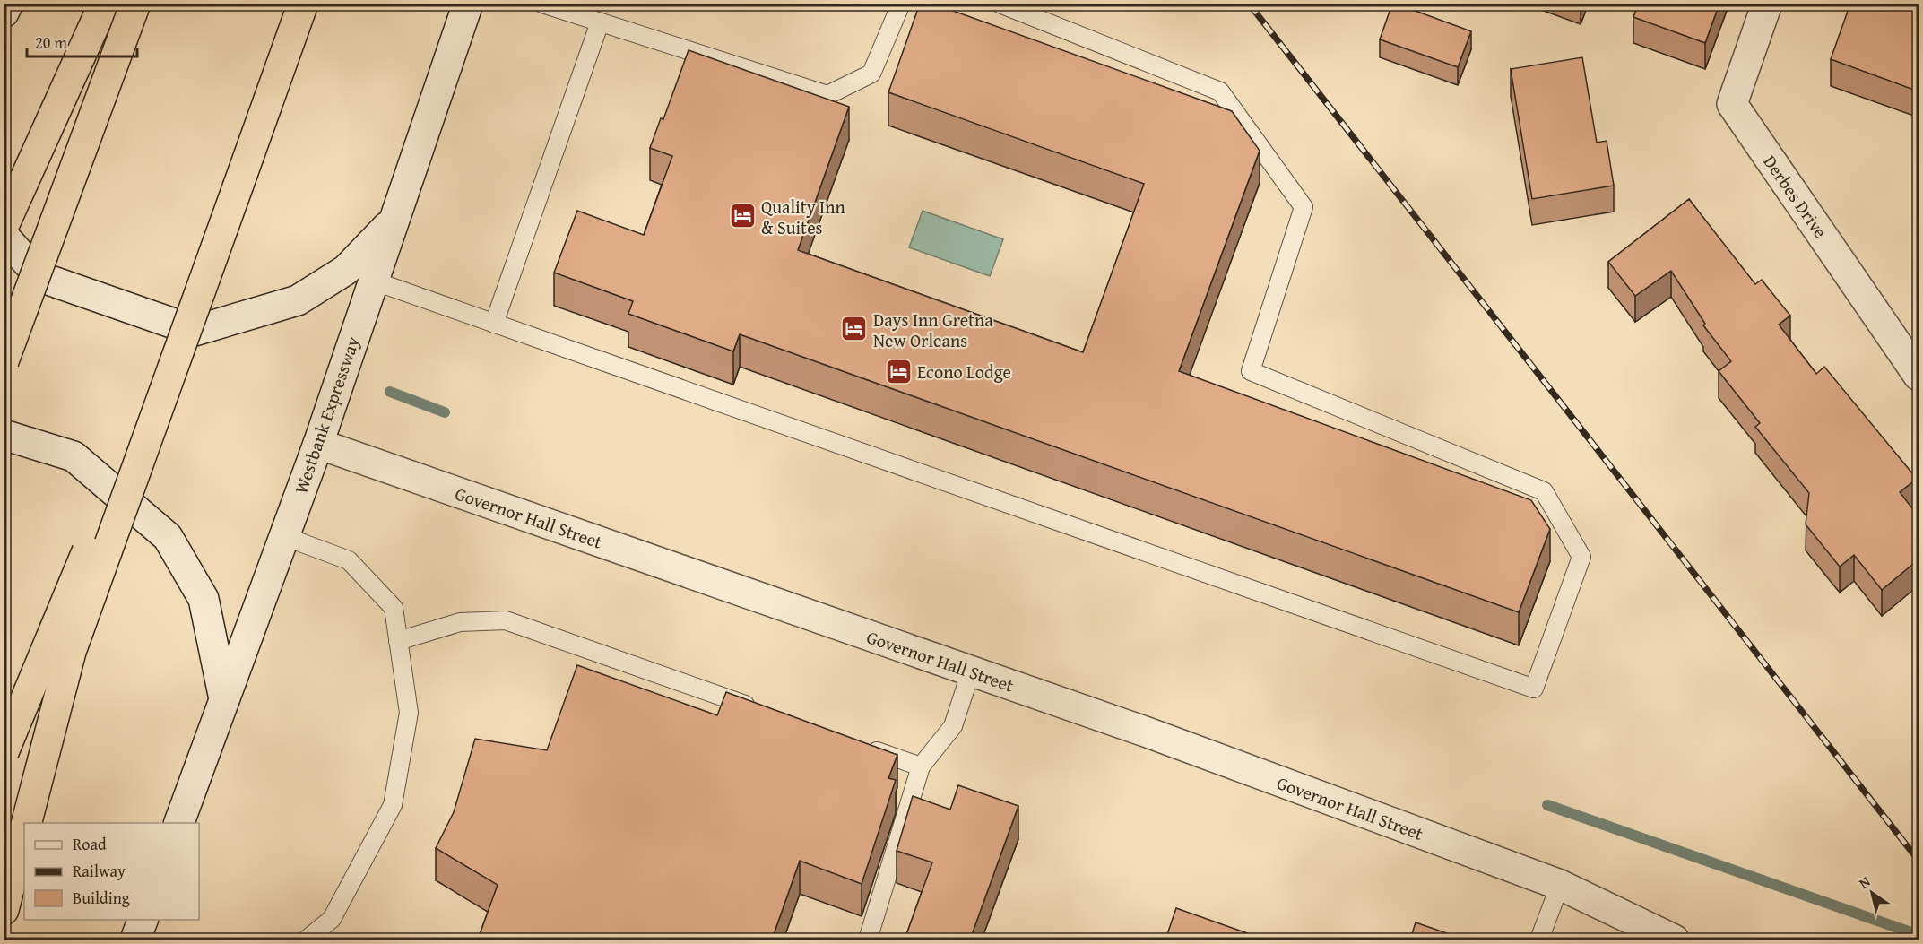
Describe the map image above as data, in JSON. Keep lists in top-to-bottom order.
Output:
{
  "streets": {
    "street": ["Derbes Drive", "Westbank Expressway", "Governor Hall Street"]
  },
  "crossings": [
    ["Westbank Expressway", "Governor Hall Street"]
  ],
  "places": {
    "hotel": ["Quality Inn & Suites", "Days Inn Gretna New Orleans", "Econo Lodge"]
  },
  "legend": ["Road", "Railway", "Building"],
  "scale_bar": "20 m",
  "north": "top left"
}
